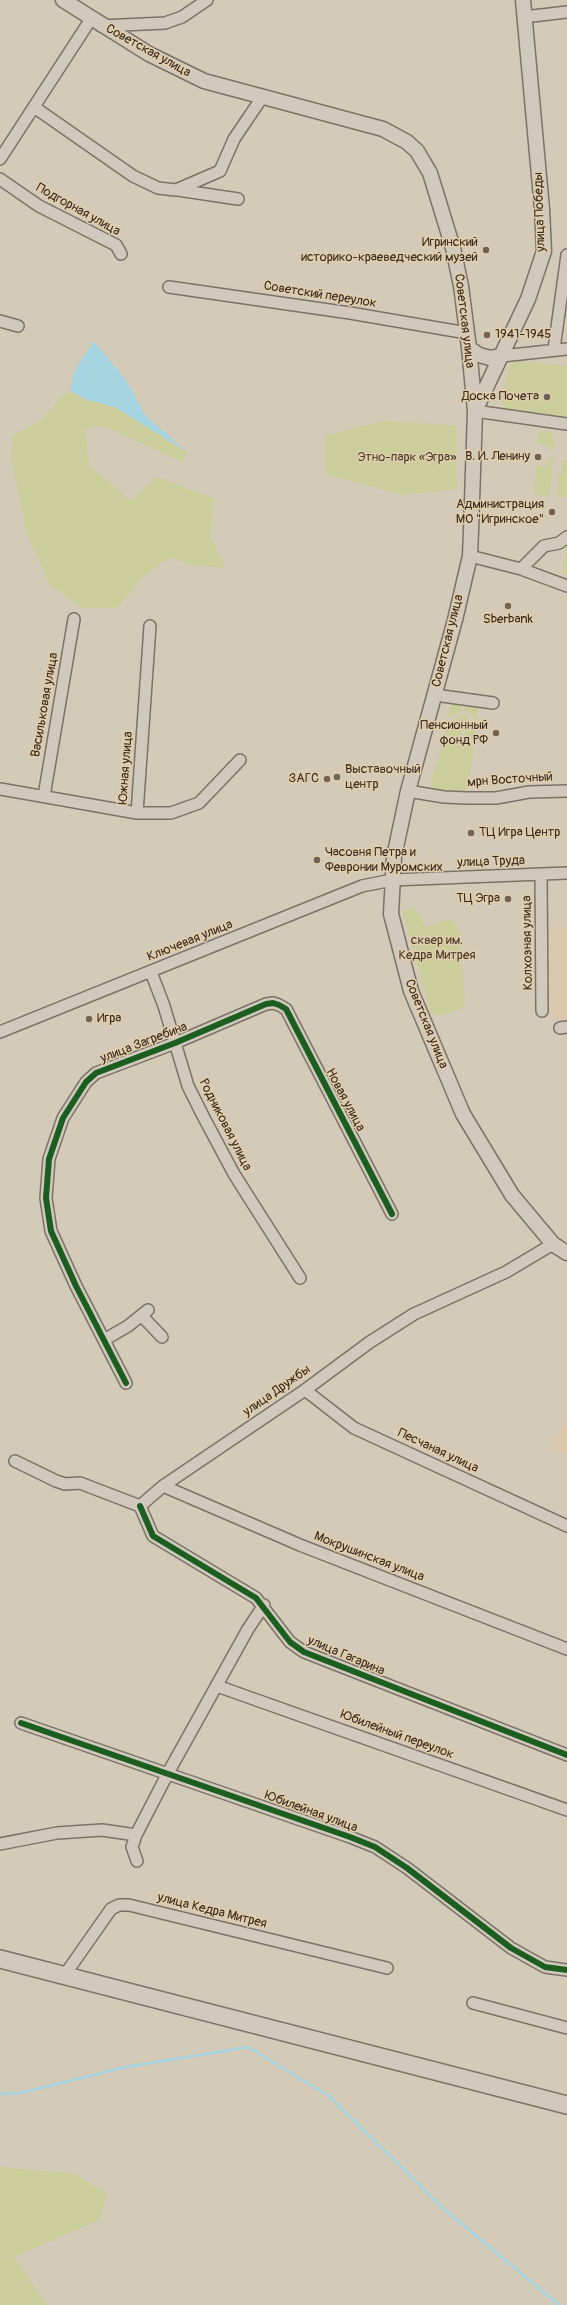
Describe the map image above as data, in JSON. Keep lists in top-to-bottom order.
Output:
{
  "streets": {
    "main road": ["Советская улица", "улица Победы"],
    "street": [
      "Подгорная улица",
      "Советский переулок",
      "Васильковая улица",
      "Южная улица",
      "мрн Восточный",
      "улица Труда",
      "Ключевая улица",
      "Колхозная улица",
      "улица Загребина",
      "Новая улица",
      "Родниковая улица",
      "улица Дружбы",
      "Песчаная улица",
      "Мокрушинская улица",
      "улица Гагарина",
      "Юбилейный переулок",
      "Юбилейная улица",
      "улица Кедра Митрея"
    ]
  },
  "crossings": [
    ["Советская улица", "улица Победы"],
    ["Советская улица", "Советский переулок"],
    ["Советская улица", "мрн Восточный"],
    ["Советская улица", "улица Труда"],
    ["Советская улица", "Ключевая улица"],
    ["Советская улица", "улица Дружбы"],
    ["улица Труда", "Ключевая улица"],
    ["улица Труда", "Колхозная улица"],
    ["Ключевая улица", "Родниковая улица"],
    ["улица Загребина", "Новая улица"],
    ["улица Загребина", "Родниковая улица"],
    ["улица Дружбы", "Песчаная улица"],
    ["улица Дружбы", "Мокрушинская улица"],
    ["улица Дружбы", "улица Гагарина"]
  ],
  "parks": ["Этно-парк «Эгра»", "сквер им. Кедра Митрея"],
  "places": [
    "Игринский историко-краеведческий музей",
    "1941-1945",
    "Доска Почета",
    "В. И. Ленину",
    "Администрация МО \"Игринское\"",
    "Sberbank",
    "Пенсионный фонд РФ",
    "Выставочный центр",
    "ЗАГС",
    "ТЦ Игра Центр",
    "Часовня Петра и Февронии Муромских",
    "ТЦ Эгра",
    "Игра"
  ]
}
